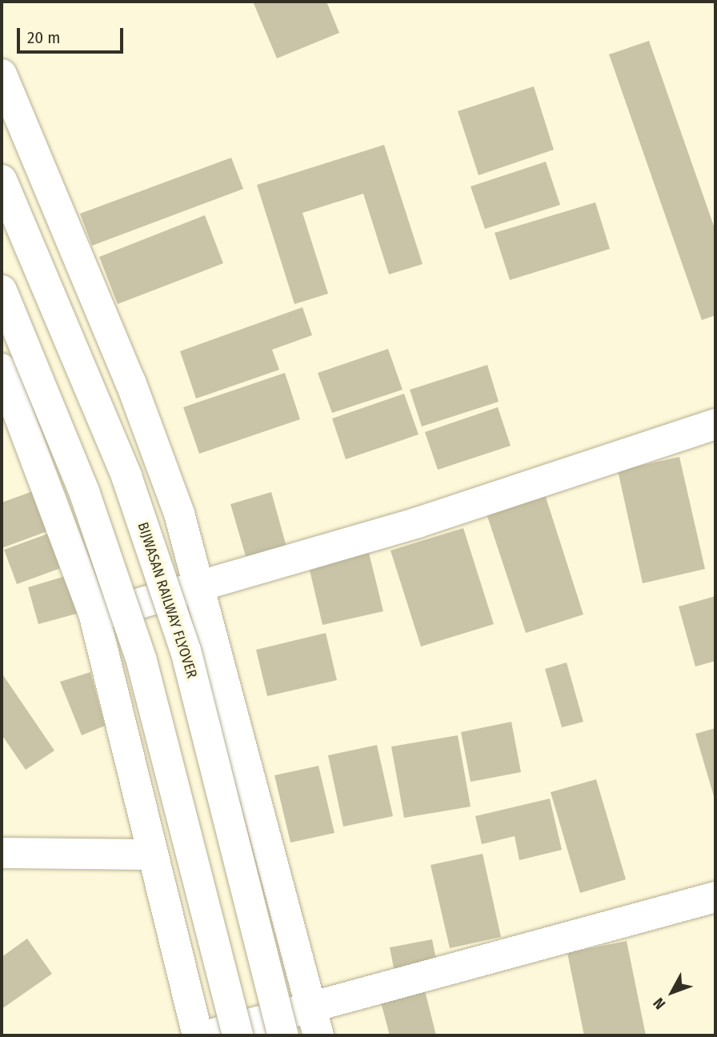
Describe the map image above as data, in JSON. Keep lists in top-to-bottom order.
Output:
{
  "streets": {
    "street": ["BIJWASAN RAILWAY FLYOVER"]
  },
  "scale_bar": "20 m",
  "north": "bottom left"
}
